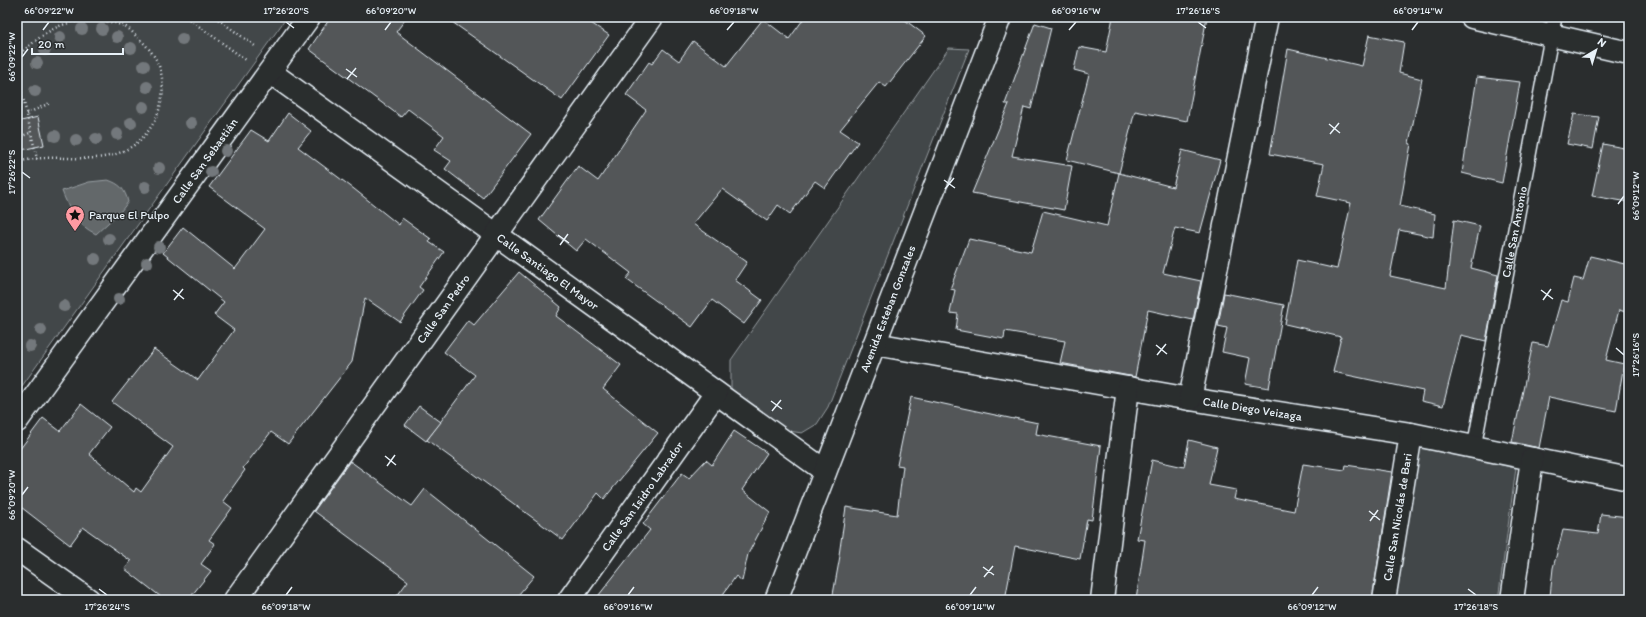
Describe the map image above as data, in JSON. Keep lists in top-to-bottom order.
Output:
{
  "streets": {
    "street": [
      "Calle San Sebastián",
      "Calle Santiago El Mayor",
      "Calle San Pedro",
      "Avenida Esteban Gonzales",
      "Calle Diego Veizaga",
      "Calle San Isidro Labrador",
      "Calle San Nicolás de Bari"
    ],
    "lane": ["Calle San Antonio"]
  },
  "crossings": [
    ["Calle San Sebastián", "Calle Santiago El Mayor"],
    ["Calle San Antonio", "Calle Diego Veizaga"],
    ["Calle Santiago El Mayor", "Calle San Pedro"],
    ["Calle Santiago El Mayor", "Avenida Esteban Gonzales"],
    ["Calle Santiago El Mayor", "Calle San Isidro Labrador"],
    ["Avenida Esteban Gonzales", "Calle Diego Veizaga"],
    ["Calle Diego Veizaga", "Calle San Nicolás de Bari"]
  ],
  "places": {
    "place": ["Parque El Pulpo"]
  },
  "scale_bar": "20 m",
  "north": "top right",
  "coordinates": [
    "66°09'22\"W",
    "17°26'20\"S",
    "66°09'20\"W",
    "66°09'18\"W",
    "66°09'16\"W",
    "17°26'16\"S",
    "66°09'14\"W",
    "17°26'22\"S",
    "66°09'12\"W",
    "17°26'24\"S",
    "17°26'18\"S"
  ]
}
